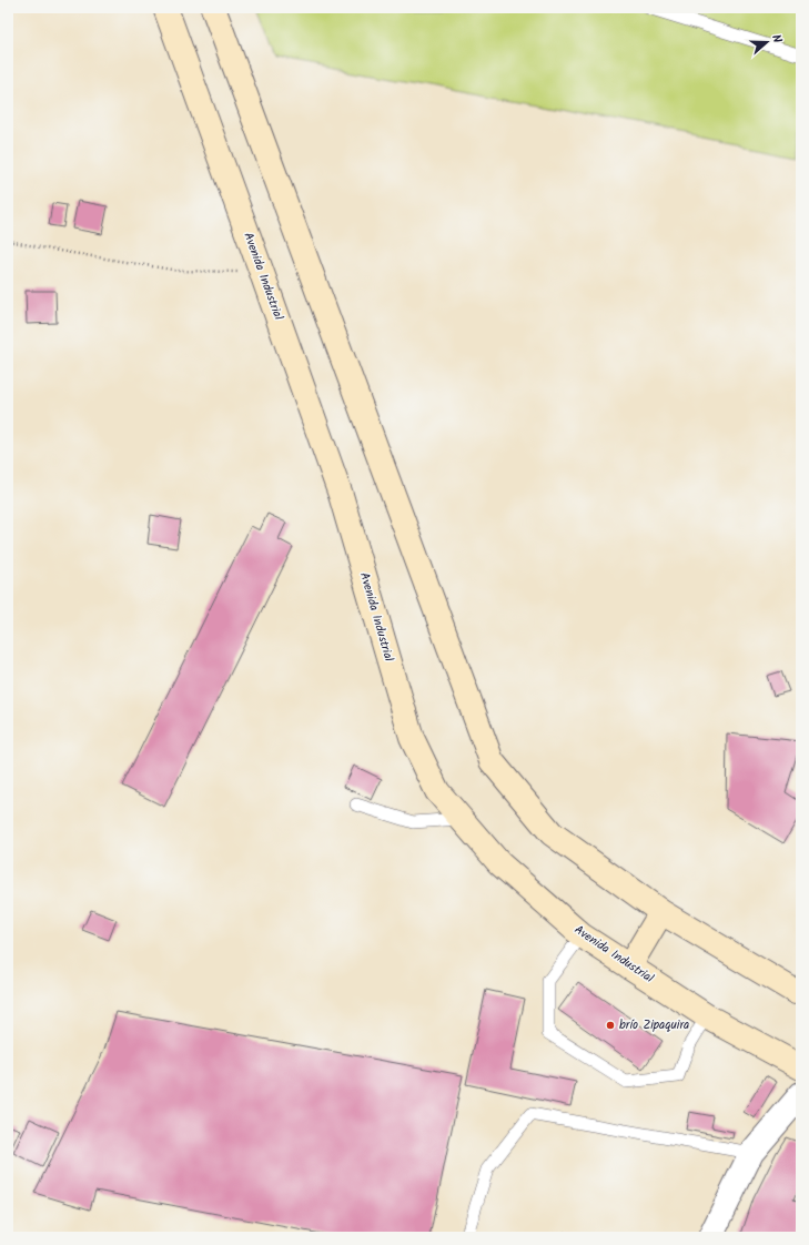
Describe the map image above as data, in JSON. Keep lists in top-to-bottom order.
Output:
{
  "streets": {
    "main road": ["Avenida Industrial"]
  },
  "places": ["brío Zipaquira"],
  "north": "right"
}
